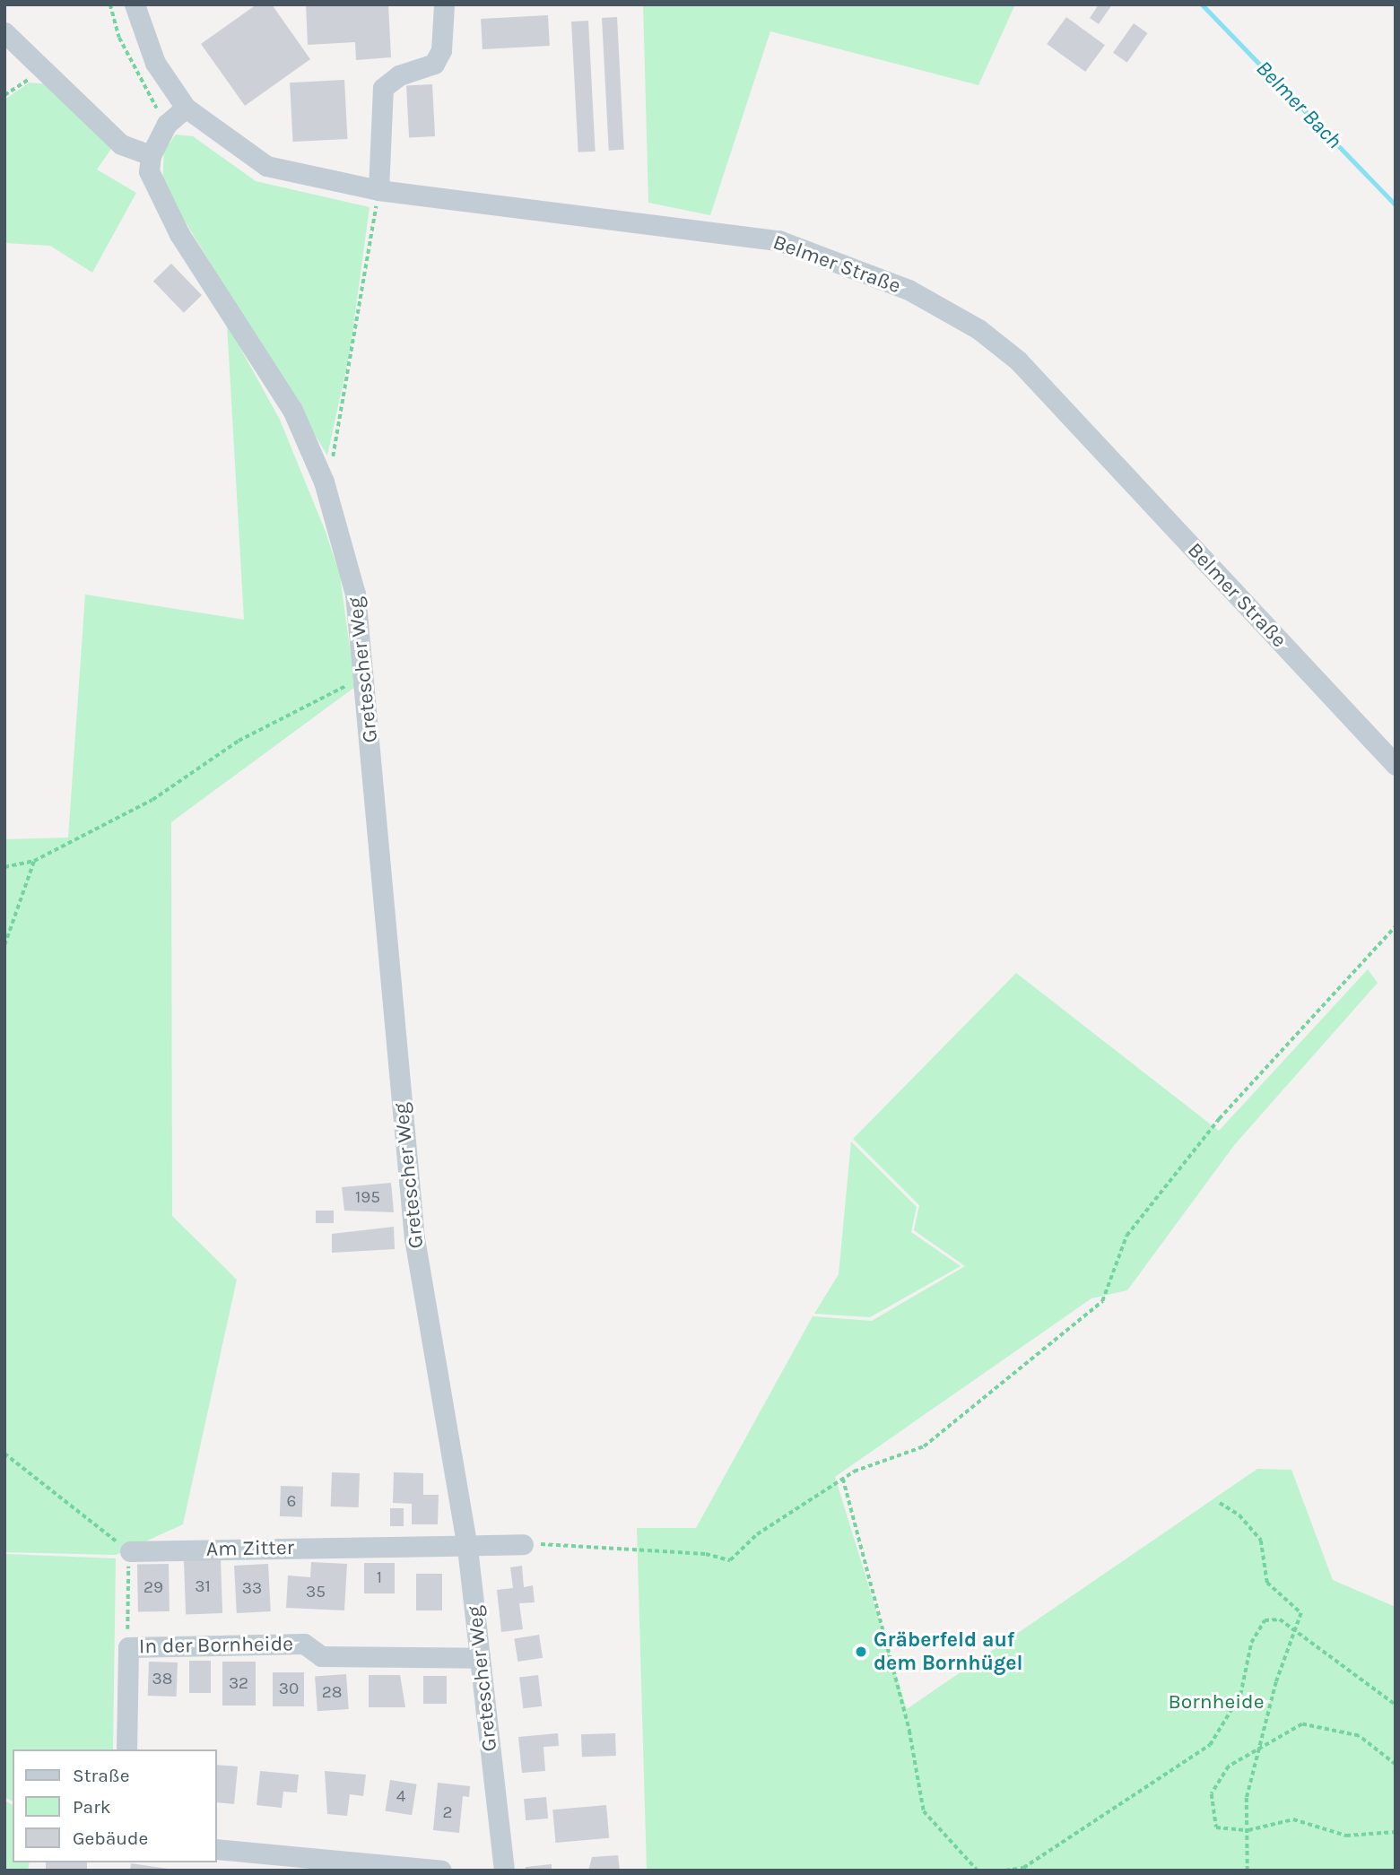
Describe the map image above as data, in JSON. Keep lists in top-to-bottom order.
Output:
{
  "streets": {
    "street": [
      "Belmer Straße",
      "Gretescher Weg",
      "Am Zitter",
      "In der Bornheide"
    ]
  },
  "crossings": [
    ["Gretescher Weg", "Am Zitter"],
    ["Gretescher Weg", "In der Bornheide"]
  ],
  "water": ["Belmer Bach"],
  "parks": ["Bornheide"],
  "places": ["Gräberfeld auf dem Bornhügel"],
  "house_numbers": [
    "195",
    "6",
    "1",
    "31",
    "29",
    "33",
    "35",
    "38",
    "32",
    "30",
    "28",
    "4",
    "2"
  ],
  "legend": ["Straße", "Park", "Gebäude"]
}
